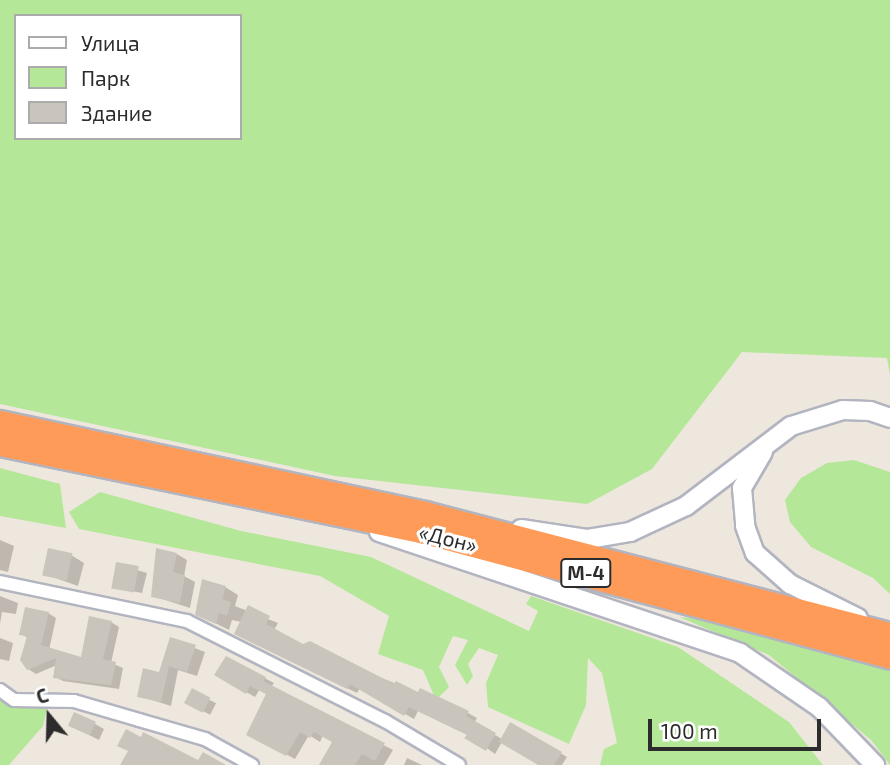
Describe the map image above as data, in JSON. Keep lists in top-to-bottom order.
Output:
{
  "streets": {
    "highway": ["«Дон»", "М-4"]
  },
  "legend": ["Улица", "Парк", "Здание"],
  "scale_bar": "100 m",
  "north": "top"
}
